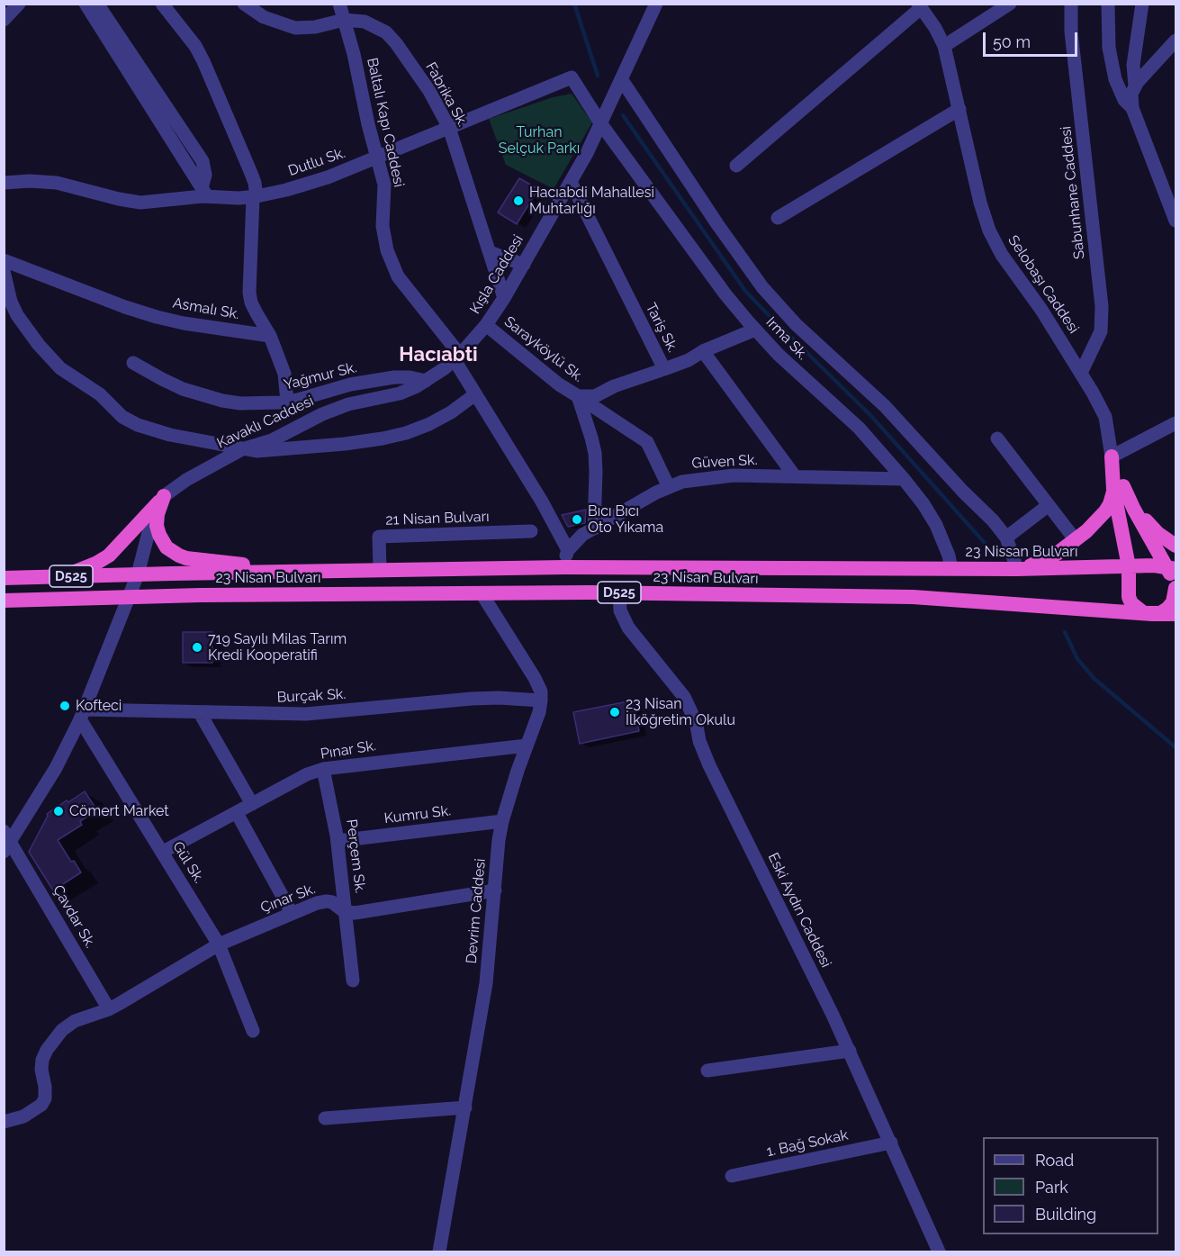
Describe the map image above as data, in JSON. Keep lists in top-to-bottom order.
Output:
{
  "streets": {
    "highway": ["23 Nissan Bulvarı", "D525", "23 Nisan Bulvarı"],
    "street": [
      "Fabrika Sk.",
      "Baltalı Kapı Caddesi",
      "Dutlu Sk.",
      "Sabunhane Caddesi",
      "Kışla Caddesi",
      "Selobaşı Caddesi",
      "Asmalı Sk.",
      "Tariş Sk.",
      "Irma Sk.",
      "Sarayköylü Sk.",
      "Yağmur Sk.",
      "Kavaklı Caddesi",
      "Güven Sk.",
      "21 Nisan Bulvarı",
      "Burçak Sk.",
      "Pınar Sk.",
      "Kumru Sk.",
      "Perçem Sk.",
      "Gül Sk.",
      "Çınar Sk.",
      "Eski Aydın Caddesi",
      "Devrim Caddesi",
      "Çavdar Sk.",
      "1. Bağ Sokak"
    ]
  },
  "crossings": [
    ["Fabrika Sk.", "Baltalı Kapı Caddesi"],
    ["Fabrika Sk.", "Dutlu Sk."],
    ["Fabrika Sk.", "Kışla Caddesi"],
    ["Baltalı Kapı Caddesi", "Dutlu Sk."],
    ["Baltalı Kapı Caddesi", "Kışla Caddesi"],
    ["Baltalı Kapı Caddesi", "Kavaklı Caddesi"],
    ["Dutlu Sk.", "Kışla Caddesi"],
    ["Dutlu Sk.", "Asmalı Sk."],
    ["Dutlu Sk.", "Irma Sk."],
    ["Sabunhane Caddesi", "Selobaşı Caddesi"],
    ["Kışla Caddesi", "Tariş Sk."],
    ["Kışla Caddesi", "Irma Sk."],
    ["Kışla Caddesi", "Sarayköylü Sk."],
    ["Kışla Caddesi", "Kavaklı Caddesi"],
    ["Tariş Sk.", "Güven Sk."],
    ["Irma Sk.", "Güven Sk."],
    ["Irma Sk.", "23 Nissan Bulvarı"],
    ["Sarayköylü Sk.", "Güven Sk."],
    ["Yağmur Sk.", "Kavaklı Caddesi"],
    ["Kavaklı Caddesi", "D525"],
    ["Kavaklı Caddesi", "23 Nisan Bulvarı"],
    ["Kavaklı Caddesi", "Burçak Sk."],
    ["Kavaklı Caddesi", "Gül Sk."],
    ["Kavaklı Caddesi", "Çavdar Sk."],
    ["21 Nisan Bulvarı", "23 Nisan Bulvarı"],
    ["23 Nissan Bulvarı", "D525"],
    ["23 Nissan Bulvarı", "23 Nisan Bulvarı"],
    ["D525", "23 Nisan Bulvarı"],
    ["23 Nisan Bulvarı", "Eski Aydın Caddesi"],
    ["Burçak Sk.", "Gül Sk."],
    ["Burçak Sk.", "Devrim Caddesi"],
    ["Pınar Sk.", "Perçem Sk."],
    ["Pınar Sk.", "Gül Sk."],
    ["Pınar Sk.", "Devrim Caddesi"],
    ["Kumru Sk.", "Perçem Sk."],
    ["Kumru Sk.", "Devrim Caddesi"],
    ["Perçem Sk.", "Çınar Sk."],
    ["Gül Sk.", "Çınar Sk."],
    ["Çınar Sk.", "Devrim Caddesi"],
    ["Çınar Sk.", "Çavdar Sk."],
    ["Eski Aydın Caddesi", "1. Bağ Sokak"]
  ],
  "districts": ["Hacıabti"],
  "parks": ["Turhan Selçuk Parkı"],
  "places": [
    "Hacıabdi Mahallesi Muhtarlığı",
    "Bıcı Bıcı Oto Yıkama",
    "719 Sayılı Milas Tarım Kredi Kooperatifi",
    "Kofteci",
    "23 Nisan İlköğretim Okulu",
    "Cömert Market"
  ],
  "legend": ["Road", "Park", "Building"],
  "scale_bar": "50 m"
}
